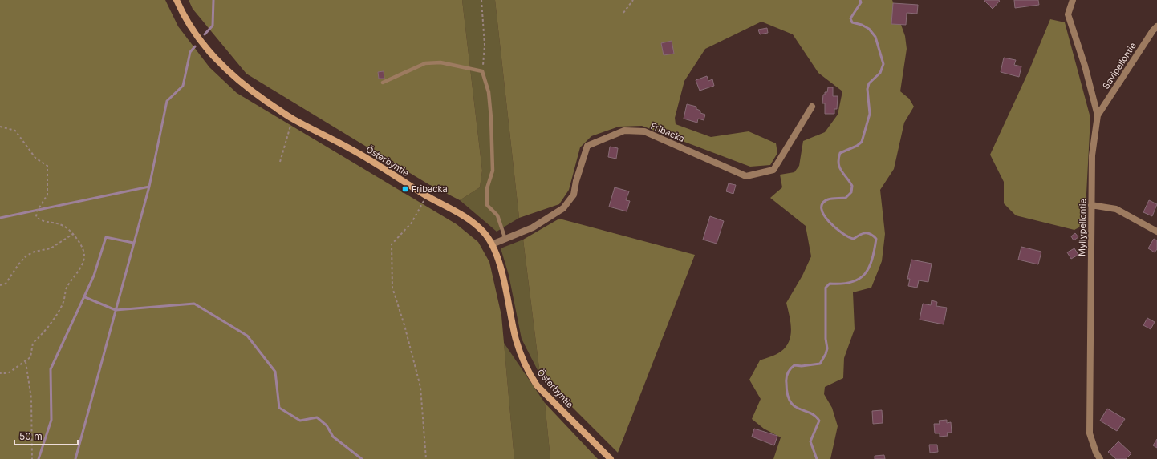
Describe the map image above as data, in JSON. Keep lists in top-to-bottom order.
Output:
{
  "streets": {
    "street": [
      "Savipellontie",
      "Fribacka",
      "Österbyntie",
      "Myllypellontie"
    ]
  },
  "crossings": [
    ["Savipellontie", "Myllypellontie"],
    ["Fribacka", "Österbyntie"]
  ],
  "places": {
    "transit": ["Fribacka"]
  },
  "scale_bar": "50 m"
}
